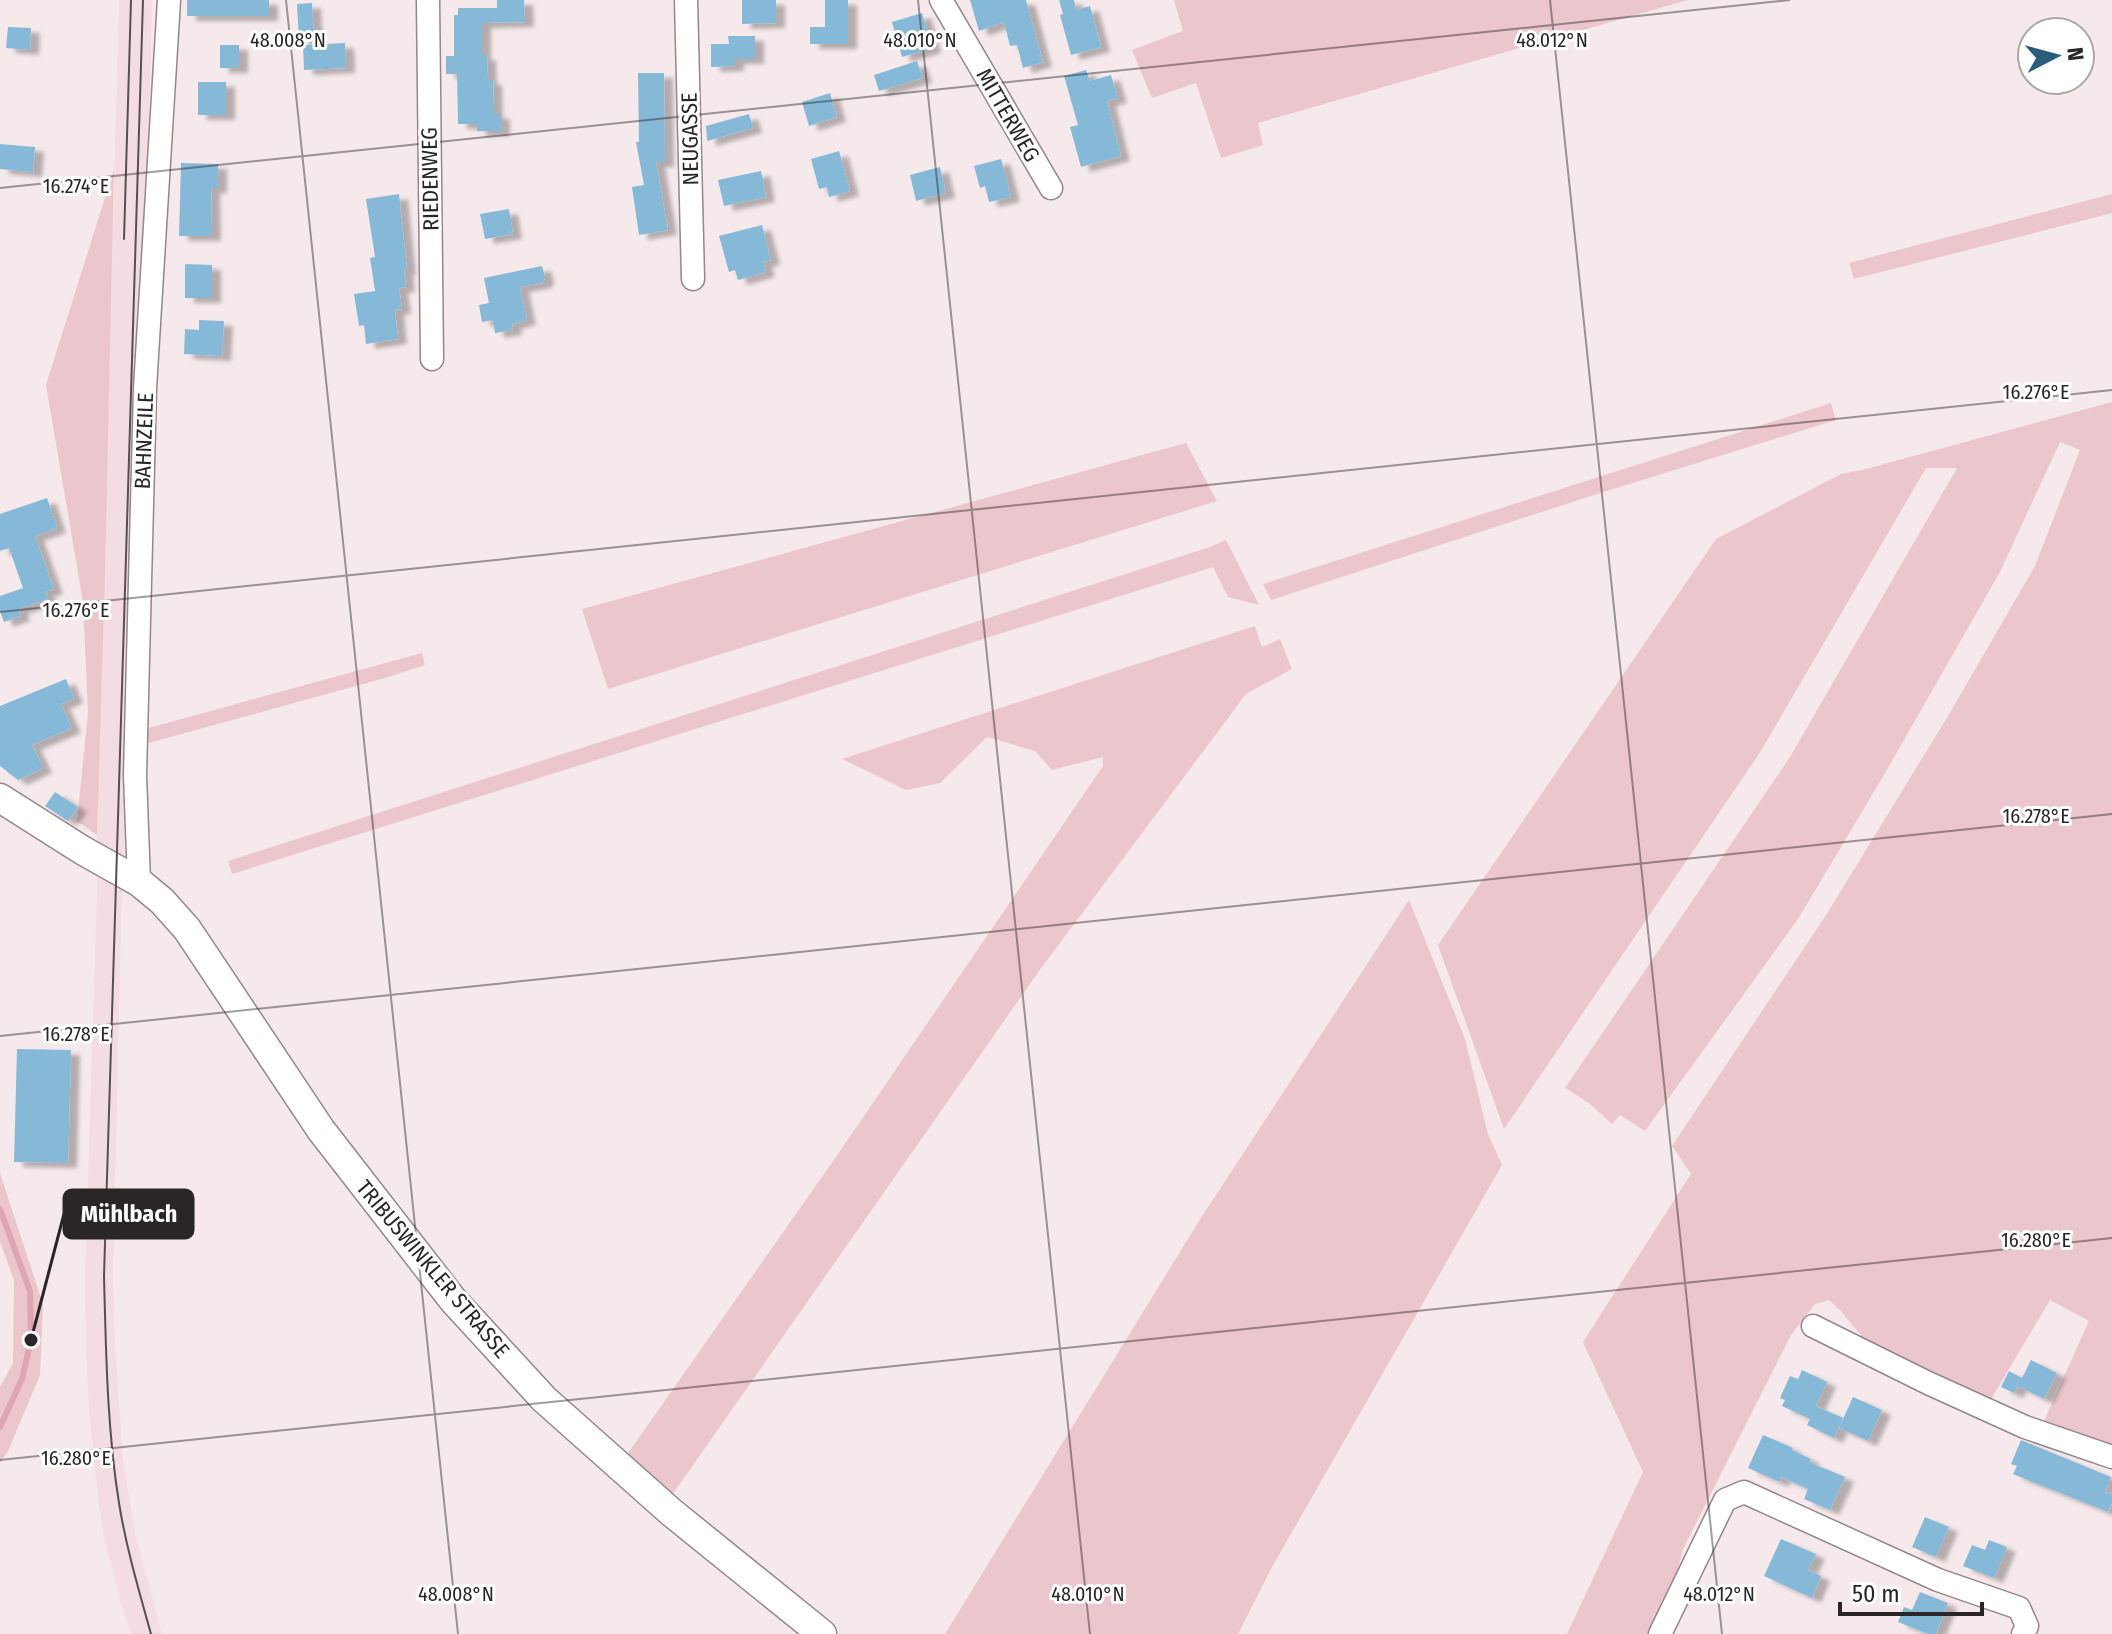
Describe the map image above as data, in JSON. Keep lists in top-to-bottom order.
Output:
{
  "streets": {
    "street": [
      "MITTERWEG",
      "NEUGASSE",
      "RIEDENWEG",
      "BAHNZEILE",
      "TRIBUSWINKLER STRASSE"
    ]
  },
  "crossings": [
    ["BAHNZEILE", "TRIBUSWINKLER STRASSE"]
  ],
  "places": ["Mühlbach"],
  "scale_bar": "50 m",
  "north": "right",
  "coordinates": [
    "48.008°N",
    "48.010°N",
    "48.012°N",
    "16.274°E",
    "16.276°E",
    "16.278°E",
    "16.280°E"
  ]
}
